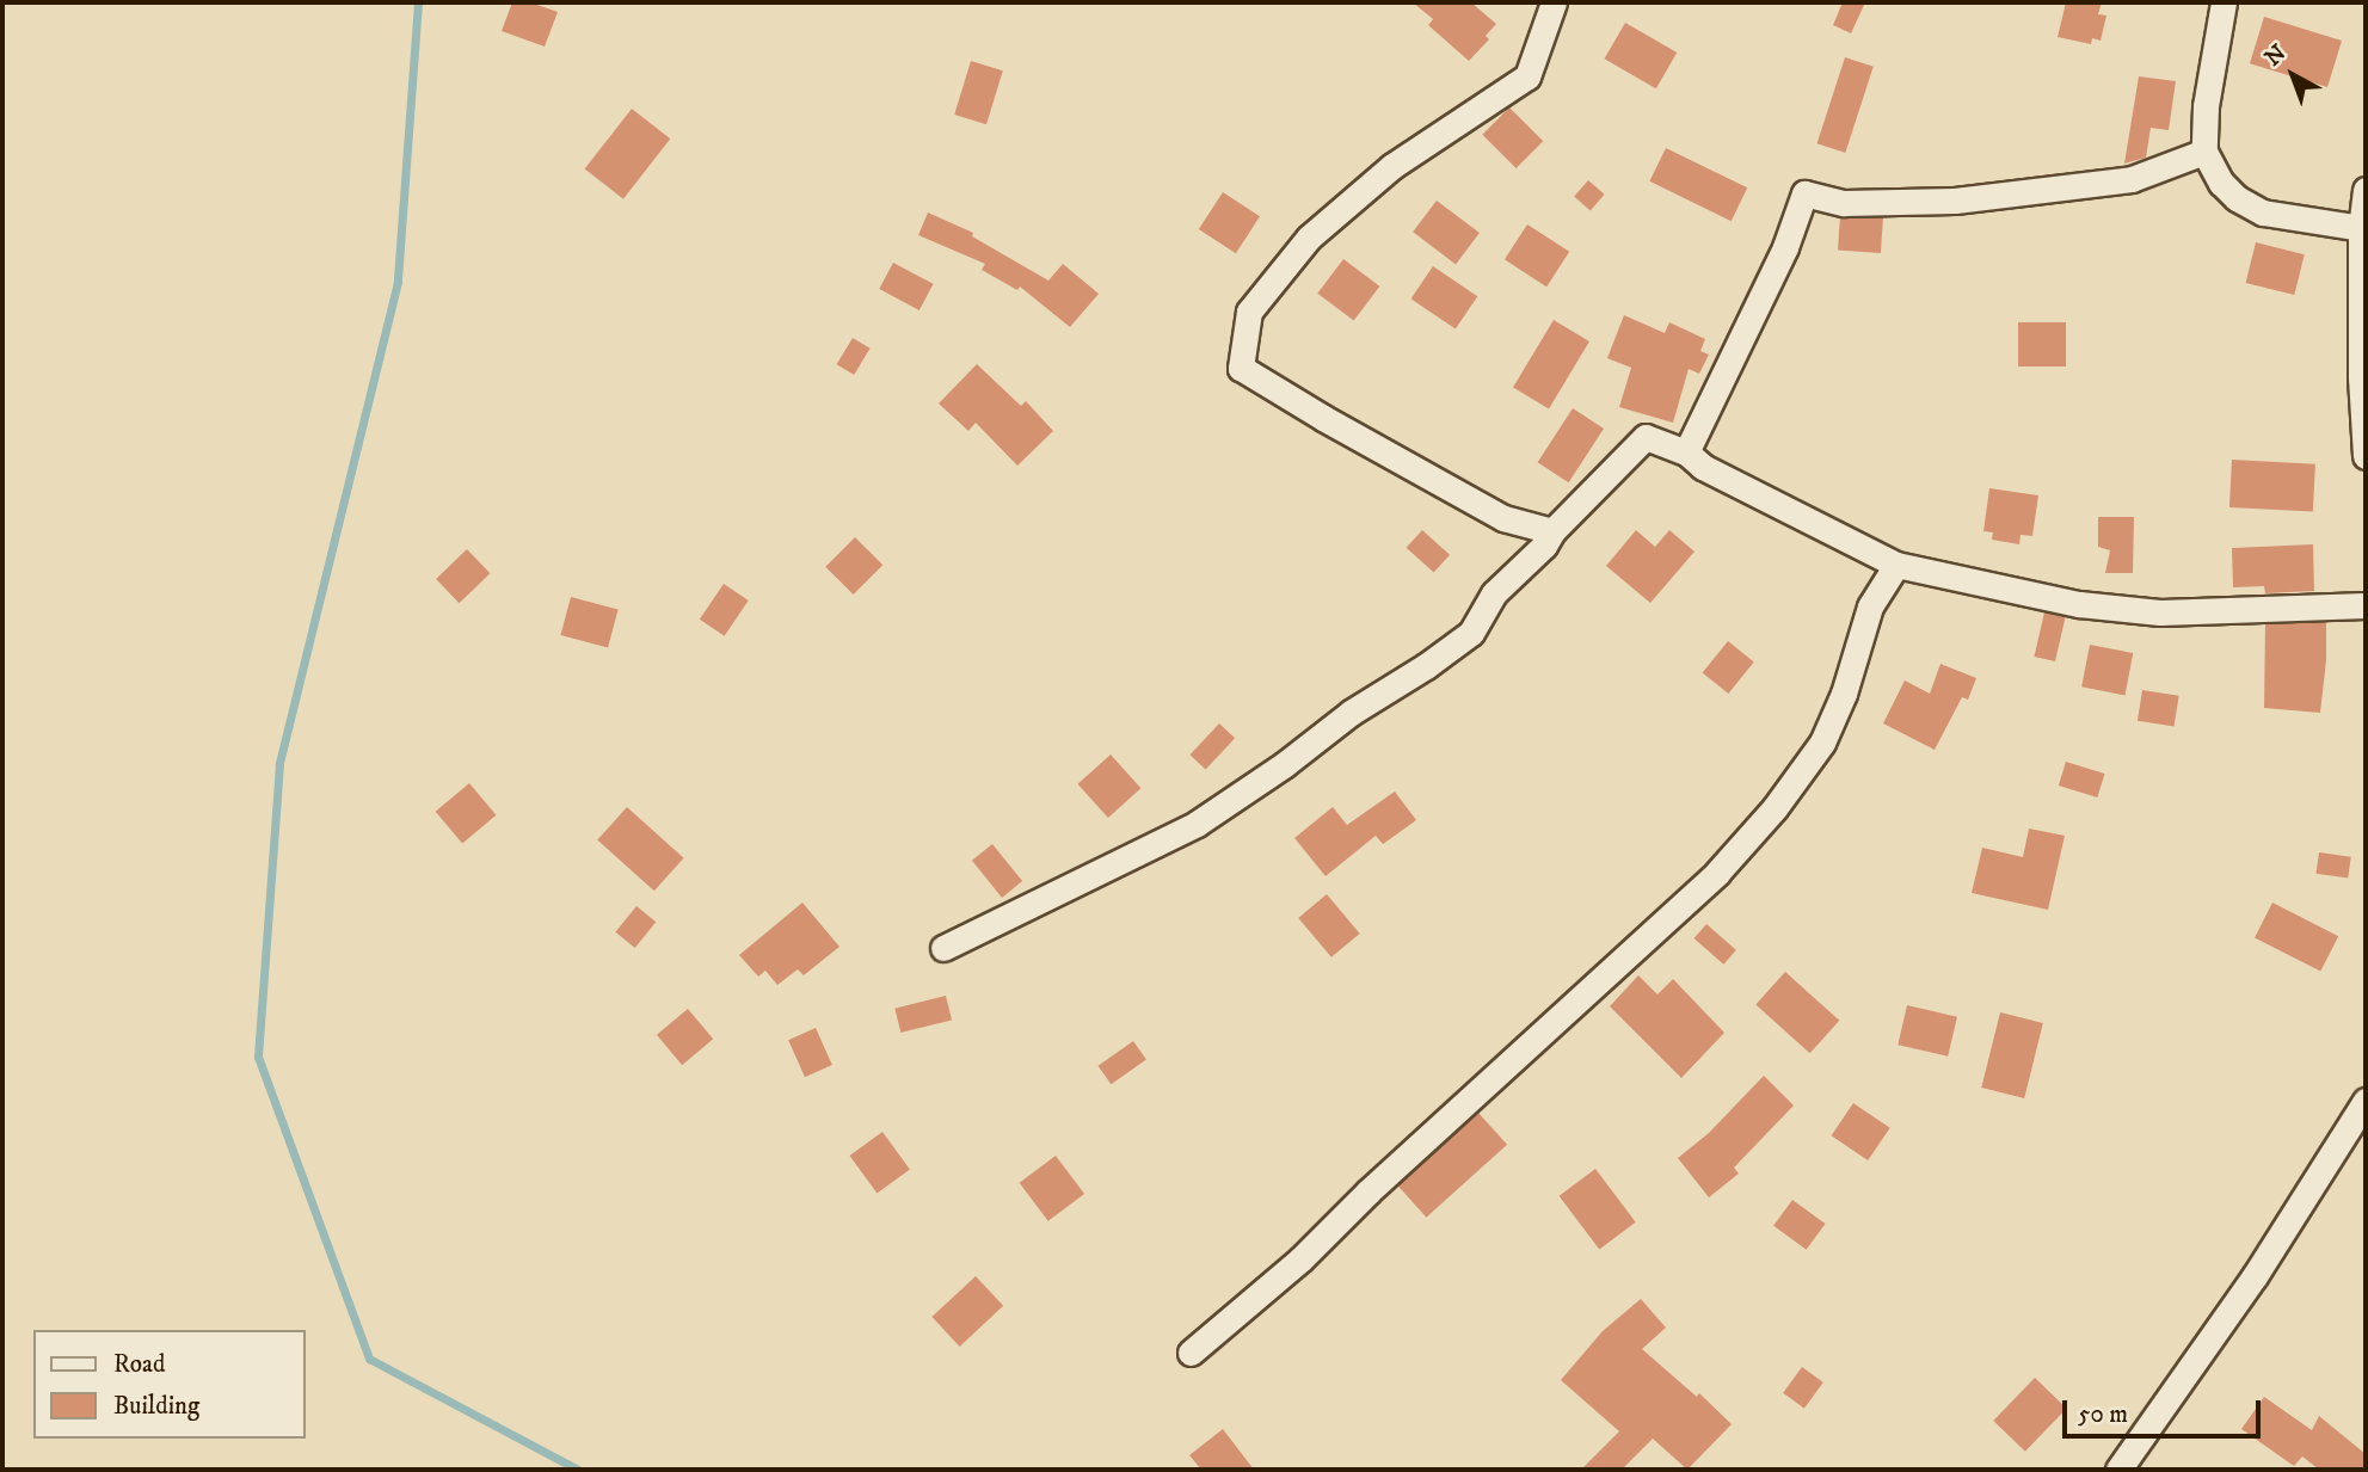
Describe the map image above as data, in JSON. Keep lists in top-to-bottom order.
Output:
{
  "legend": ["Road", "Building"],
  "scale_bar": "50 m",
  "north": "top left"
}
